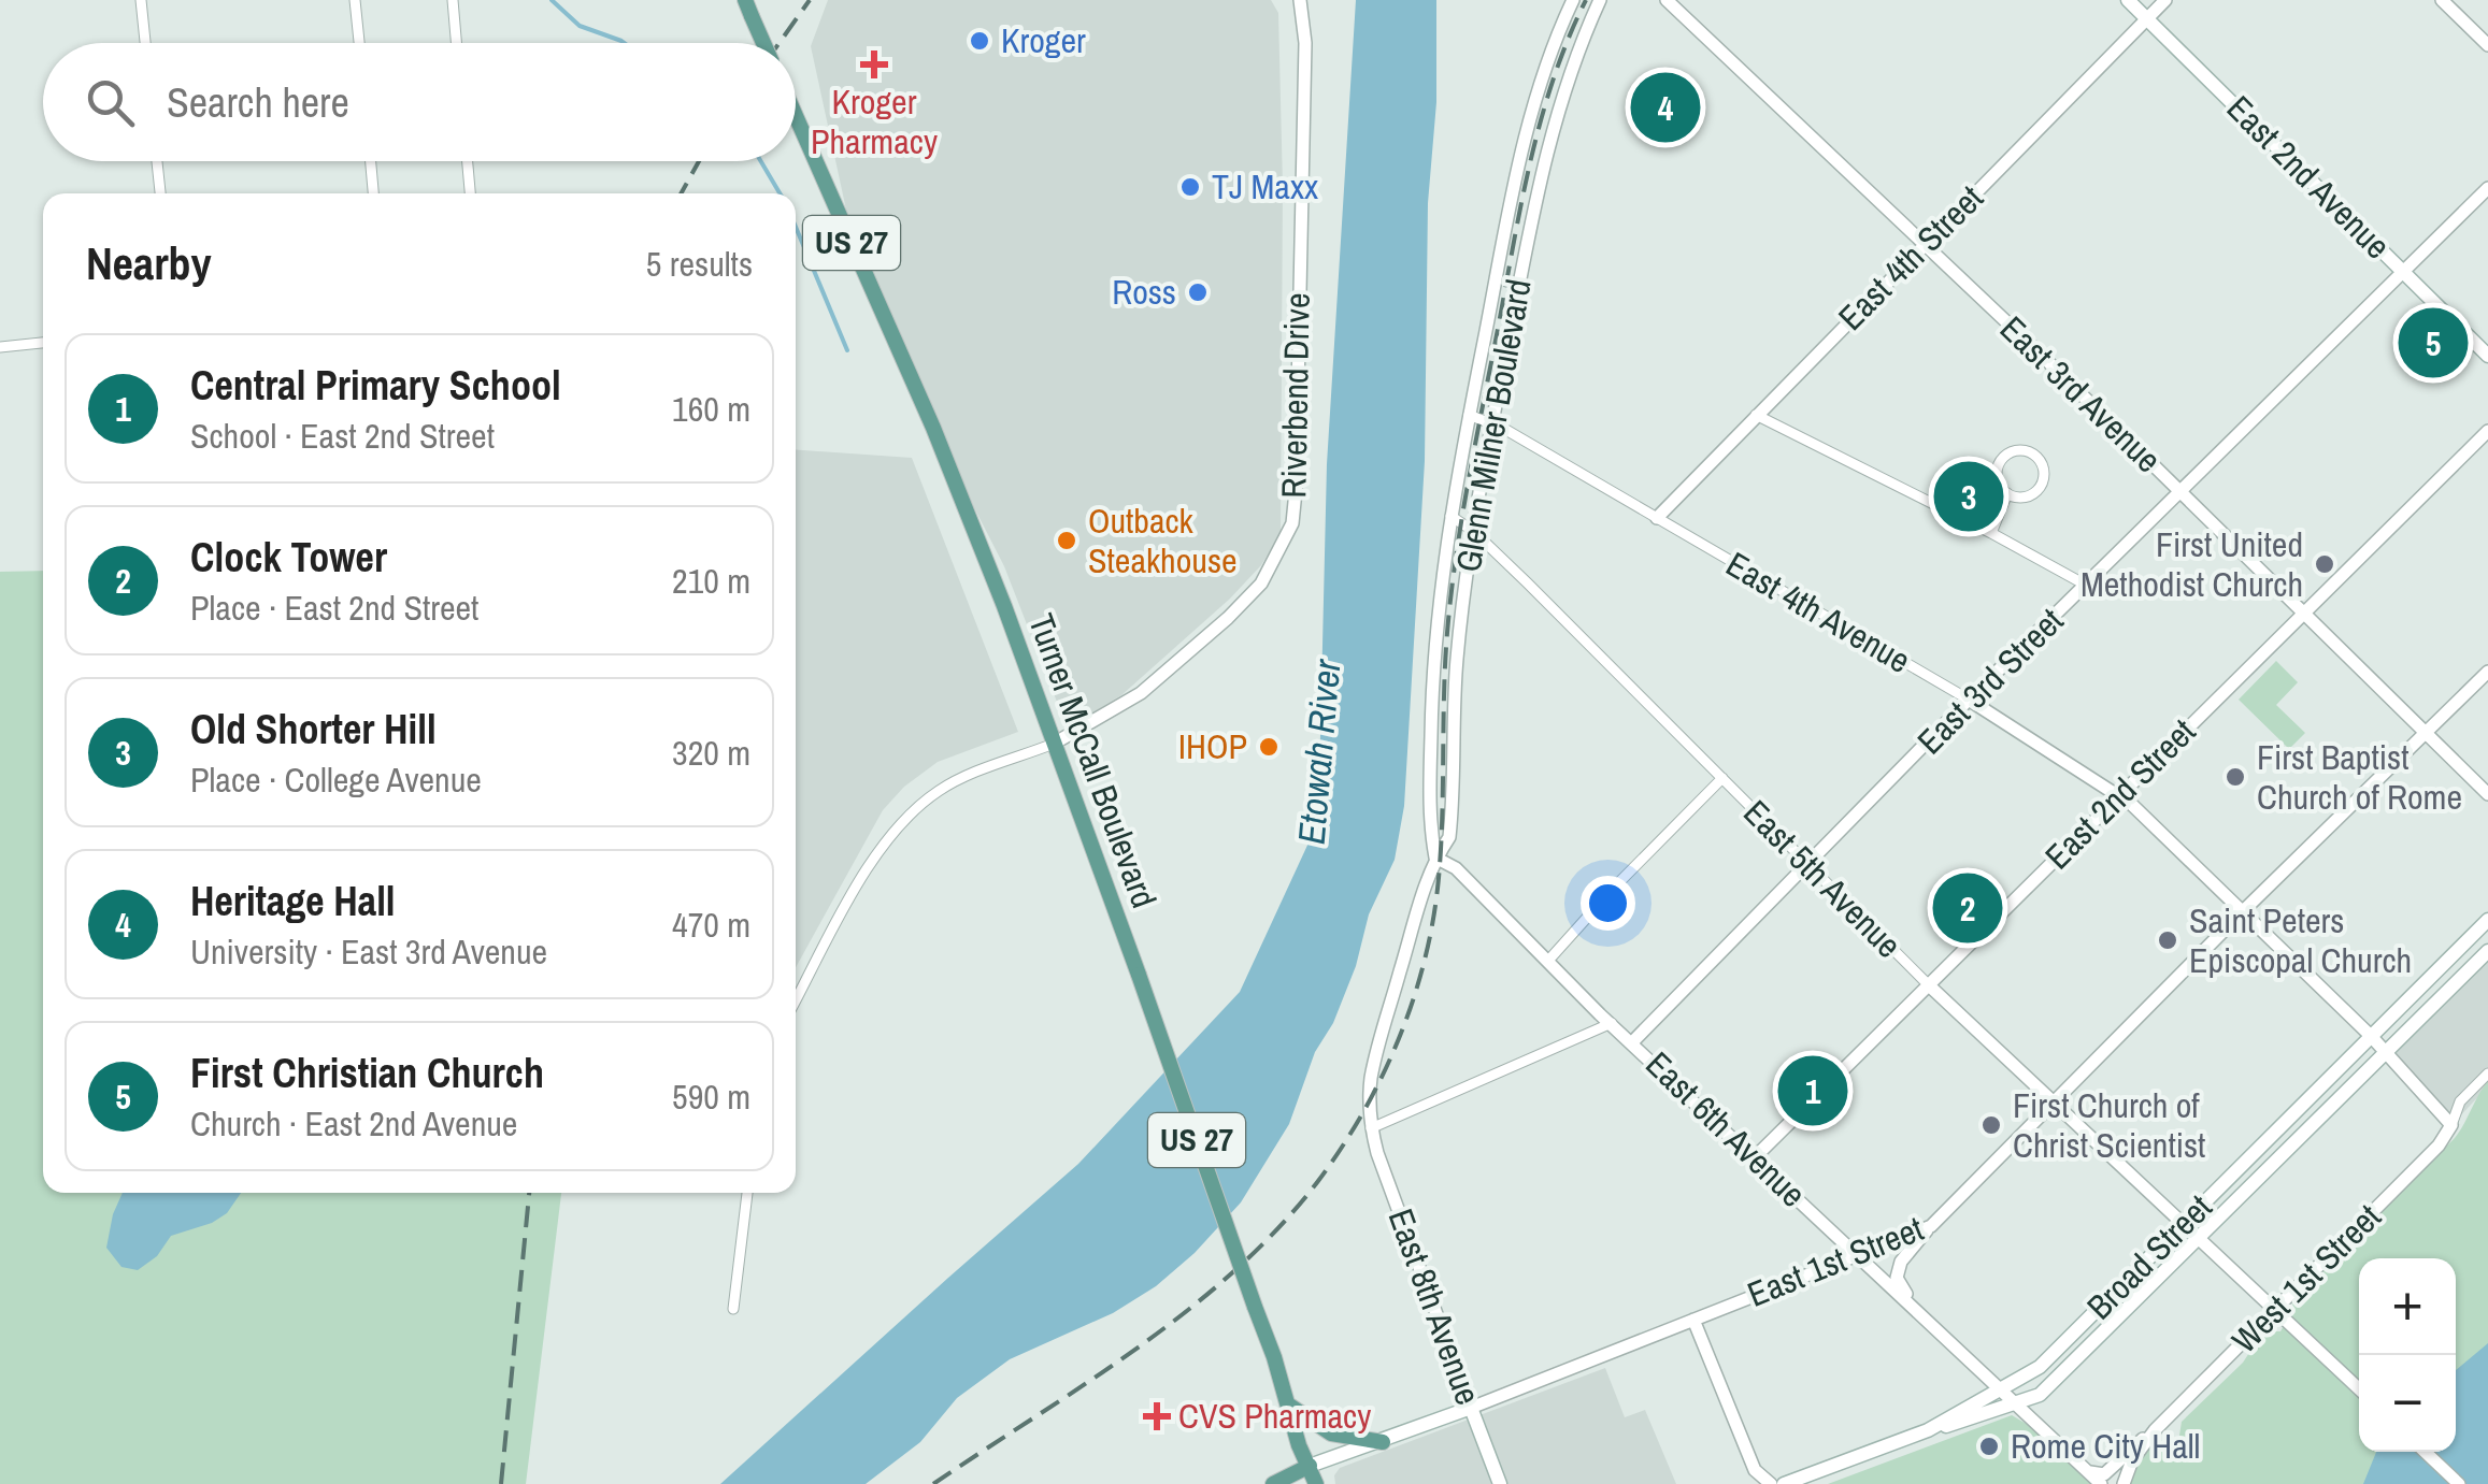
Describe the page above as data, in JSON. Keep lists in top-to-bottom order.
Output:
{
  "streets": {
    "main road": [
      "East 2nd Avenue",
      "US 27",
      "Turner McCall Boulevard",
      "Broad Street",
      "East 1st Street",
      "East 8th Avenue"
    ],
    "street": [
      "East 4th Street",
      "East 3rd Avenue",
      "Riverbend Drive",
      "Glenn Milner Boulevard",
      "East 4th Avenue",
      "East 3rd Street",
      "East 2nd Street",
      "East 5th Avenue",
      "East 6th Avenue",
      "West 1st Street"
    ]
  },
  "crossings": [
    ["East 2nd Avenue", "East 4th Street"],
    ["East 2nd Avenue", "East 3rd Street"],
    ["East 4th Street", "East 3rd Avenue"],
    ["East 4th Street", "East 4th Avenue"],
    ["East 3rd Avenue", "East 3rd Street"],
    ["East 3rd Avenue", "East 2nd Street"],
    ["East 3rd Avenue", "East 1st Street"],
    ["Riverbend Drive", "Turner McCall Boulevard"],
    ["Glenn Milner Boulevard", "East 4th Avenue"],
    ["Glenn Milner Boulevard", "East 5th Avenue"],
    ["Glenn Milner Boulevard", "East 6th Avenue"],
    ["Glenn Milner Boulevard", "East 8th Avenue"],
    ["East 4th Avenue", "East 3rd Street"],
    ["East 4th Avenue", "East 2nd Street"],
    ["East 4th Avenue", "Broad Street"],
    ["East 4th Avenue", "East 1st Street"],
    ["East 4th Avenue", "West 1st Street"],
    ["East 3rd Street", "East 5th Avenue"],
    ["East 3rd Street", "East 6th Avenue"],
    ["Turner McCall Boulevard", "East 1st Street"],
    ["East 2nd Street", "East 5th Avenue"],
    ["East 2nd Street", "East 6th Avenue"],
    ["East 5th Avenue", "Broad Street"],
    ["East 5th Avenue", "East 1st Street"],
    ["East 5th Avenue", "West 1st Street"],
    ["East 6th Avenue", "Broad Street"],
    ["East 6th Avenue", "East 1st Street"],
    ["East 1st Street", "East 8th Avenue"]
  ],
  "water": ["Etowah River"],
  "places": {
    "other": [
      "Kroger",
      "TJ Maxx",
      "Ross",
      "Outback Steakhouse",
      "First United Methodist Church",
      "IHOP",
      "First Baptist Church of Rome",
      "Saint Peters Episcopal Church",
      "First Church of Christ Scientist",
      "Rome City Hall"
    ],
    "health": ["Kroger Pharmacy", "CVS Pharmacy"]
  },
  "page": {
    "search": "Search here",
    "pins": [
      "4",
      "5",
      "3",
      "2",
      "1"
    ],
    "heading": ["Nearby", "5 results"],
    "list": [
      {
        "mark": "1",
        "name": "Central Primary School",
        "note": "School · East 2nd Street",
        "value": "160 m"
      },
      {
        "mark": "2",
        "name": "Clock Tower",
        "note": "Place · East 2nd Street",
        "value": "210 m"
      },
      {
        "mark": "3",
        "name": "Old Shorter Hill",
        "note": "Place · College Avenue",
        "value": "320 m"
      },
      {
        "mark": "4",
        "name": "Heritage Hall",
        "note": "University · East 3rd Avenue",
        "value": "470 m"
      },
      {
        "mark": "5",
        "name": "First Christian Church",
        "note": "Church · East 2nd Avenue",
        "value": "590 m"
      }
    ],
    "map_buttons": ["+", "−"]
  }
}
